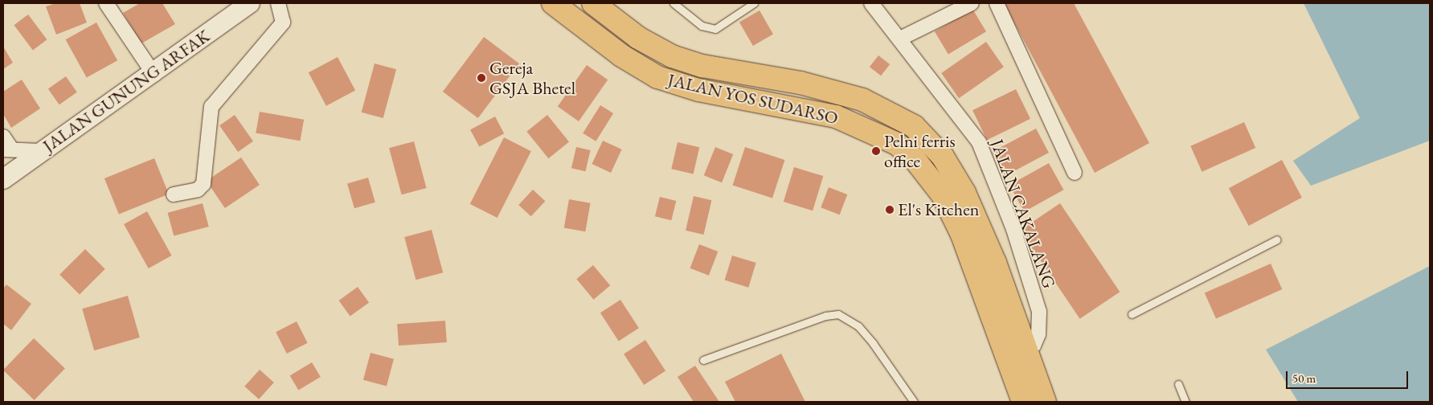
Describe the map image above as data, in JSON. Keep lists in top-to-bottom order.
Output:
{
  "streets": {
    "highway": ["JALAN YOS SUDARSO"],
    "street": ["JALAN GUNUNG ARFAK", "JALAN CAKALANG"]
  },
  "crossings": [
    ["JALAN YOS SUDARSO", "JALAN CAKALANG"]
  ],
  "places": ["Gereja GSJA Bhetel", "Pelni ferris office", "El's Kitchen"],
  "scale_bar": "50 m"
}
